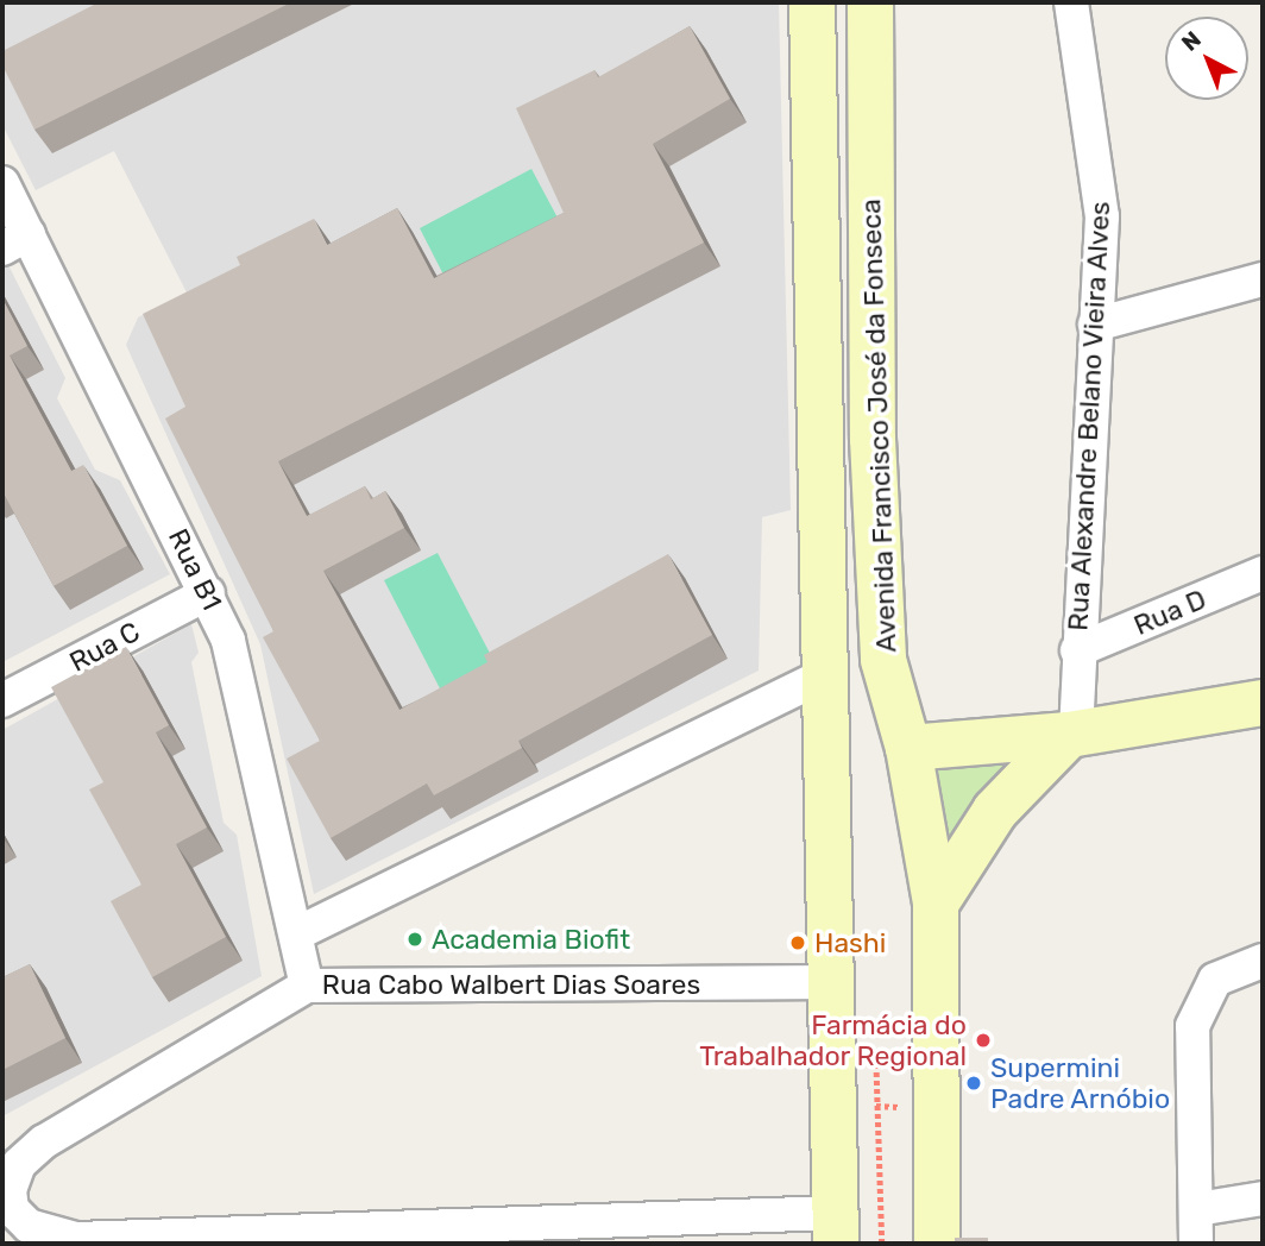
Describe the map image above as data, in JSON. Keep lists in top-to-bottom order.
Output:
{
  "streets": {
    "main road": ["Avenida Francisco José da Fonseca"],
    "street": [
      "Rua Alexandre Belano Vieira Alves",
      "Rua B1",
      "Rua D",
      "Rua C",
      "Rua Cabo Walbert Dias Soares"
    ]
  },
  "crossings": [
    ["Rua Alexandre Belano Vieira Alves", "Rua D"],
    ["Avenida Francisco José da Fonseca", "Rua Cabo Walbert Dias Soares"],
    ["Rua B1", "Rua C"],
    ["Rua B1", "Rua Cabo Walbert Dias Soares"]
  ],
  "places": [
    "Academia Biofit",
    "Hashi",
    "Farmácia do Trabalhador Regional",
    "Supermini Padre Arnóbio"
  ],
  "north": "top left"
}
